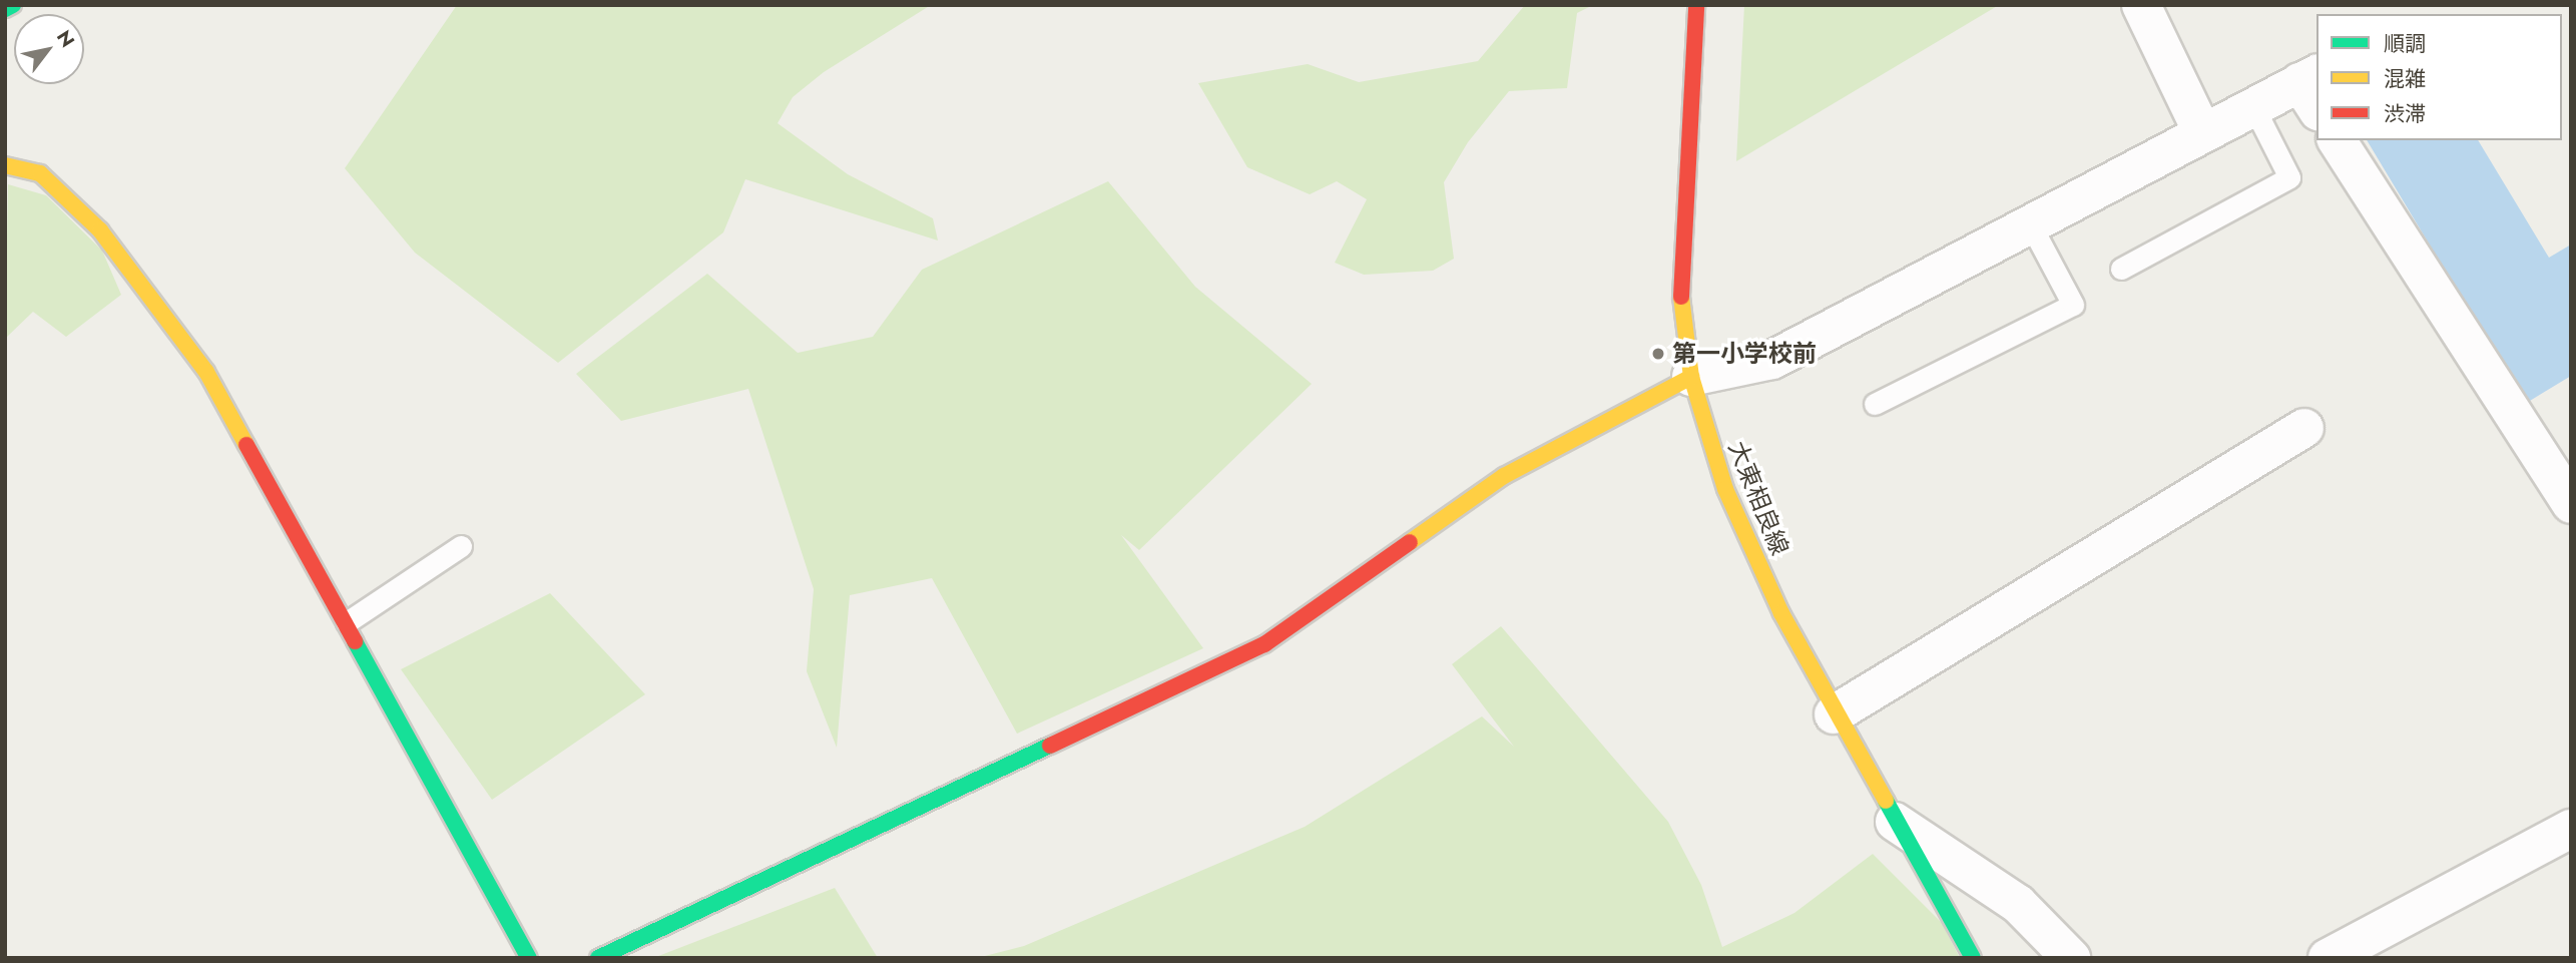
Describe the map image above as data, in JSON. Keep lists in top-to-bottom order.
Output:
{
  "streets": {
    "street": ["大東相良線"]
  },
  "places": ["第一小学校前"],
  "legend": ["順調", "混雑", "渋滞"],
  "north": "top right"
}
